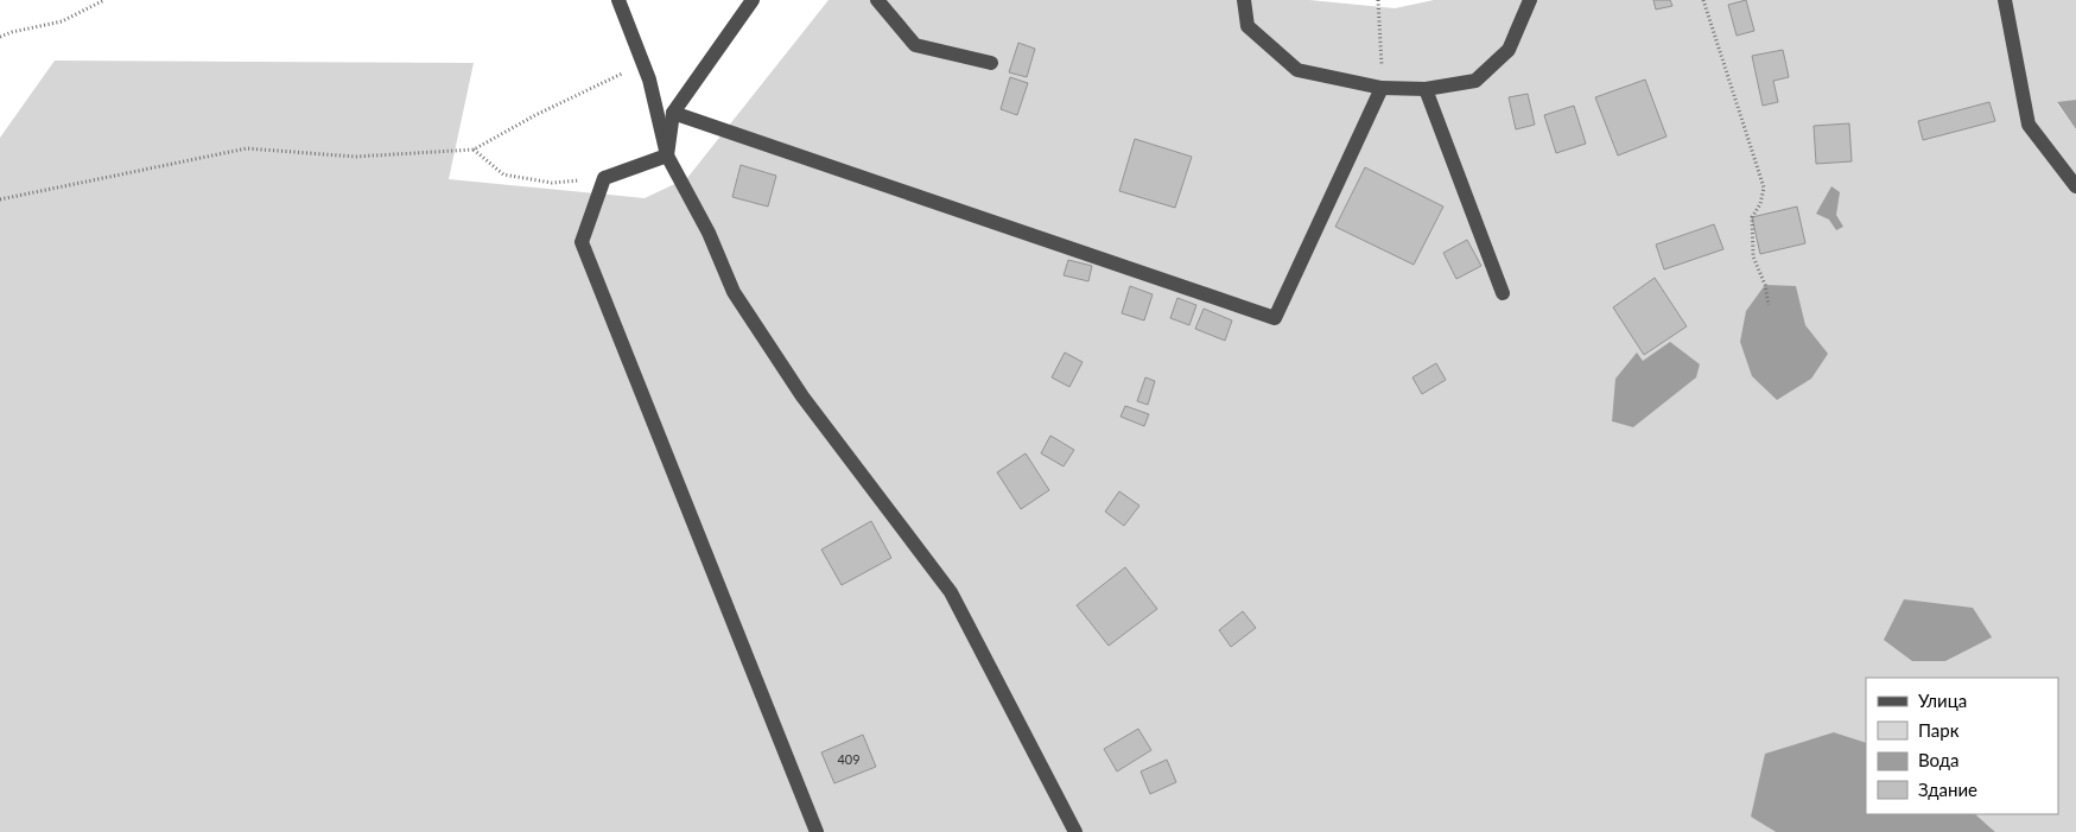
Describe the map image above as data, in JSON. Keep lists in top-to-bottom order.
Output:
{
  "house_numbers": ["409"],
  "legend": [
    "Улица",
    "Парк",
    "Вода",
    "Здание"
  ]
}
